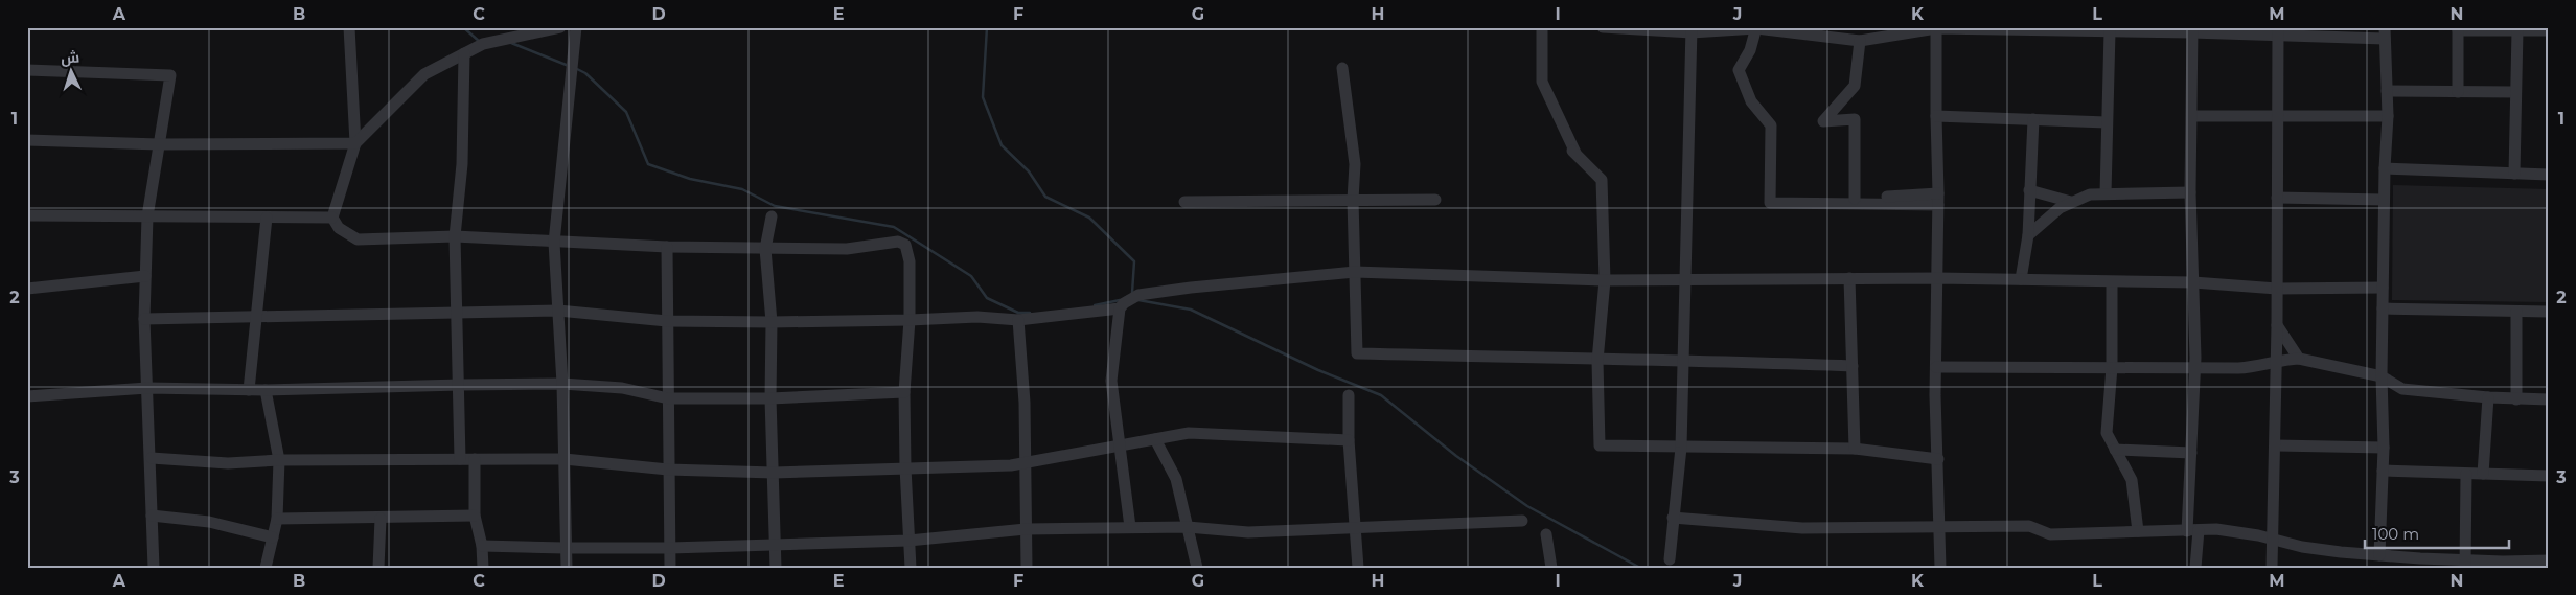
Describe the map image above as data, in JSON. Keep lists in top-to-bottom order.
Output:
{
  "scale_bar": "100 m",
  "north": "top",
  "grid": {
    "columns": [
      "A",
      "B",
      "C",
      "D",
      "E",
      "F",
      "G",
      "H",
      "I",
      "J",
      "K",
      "L",
      "M",
      "N"
    ],
    "rows": ["1", "2", "3"]
  }
}
